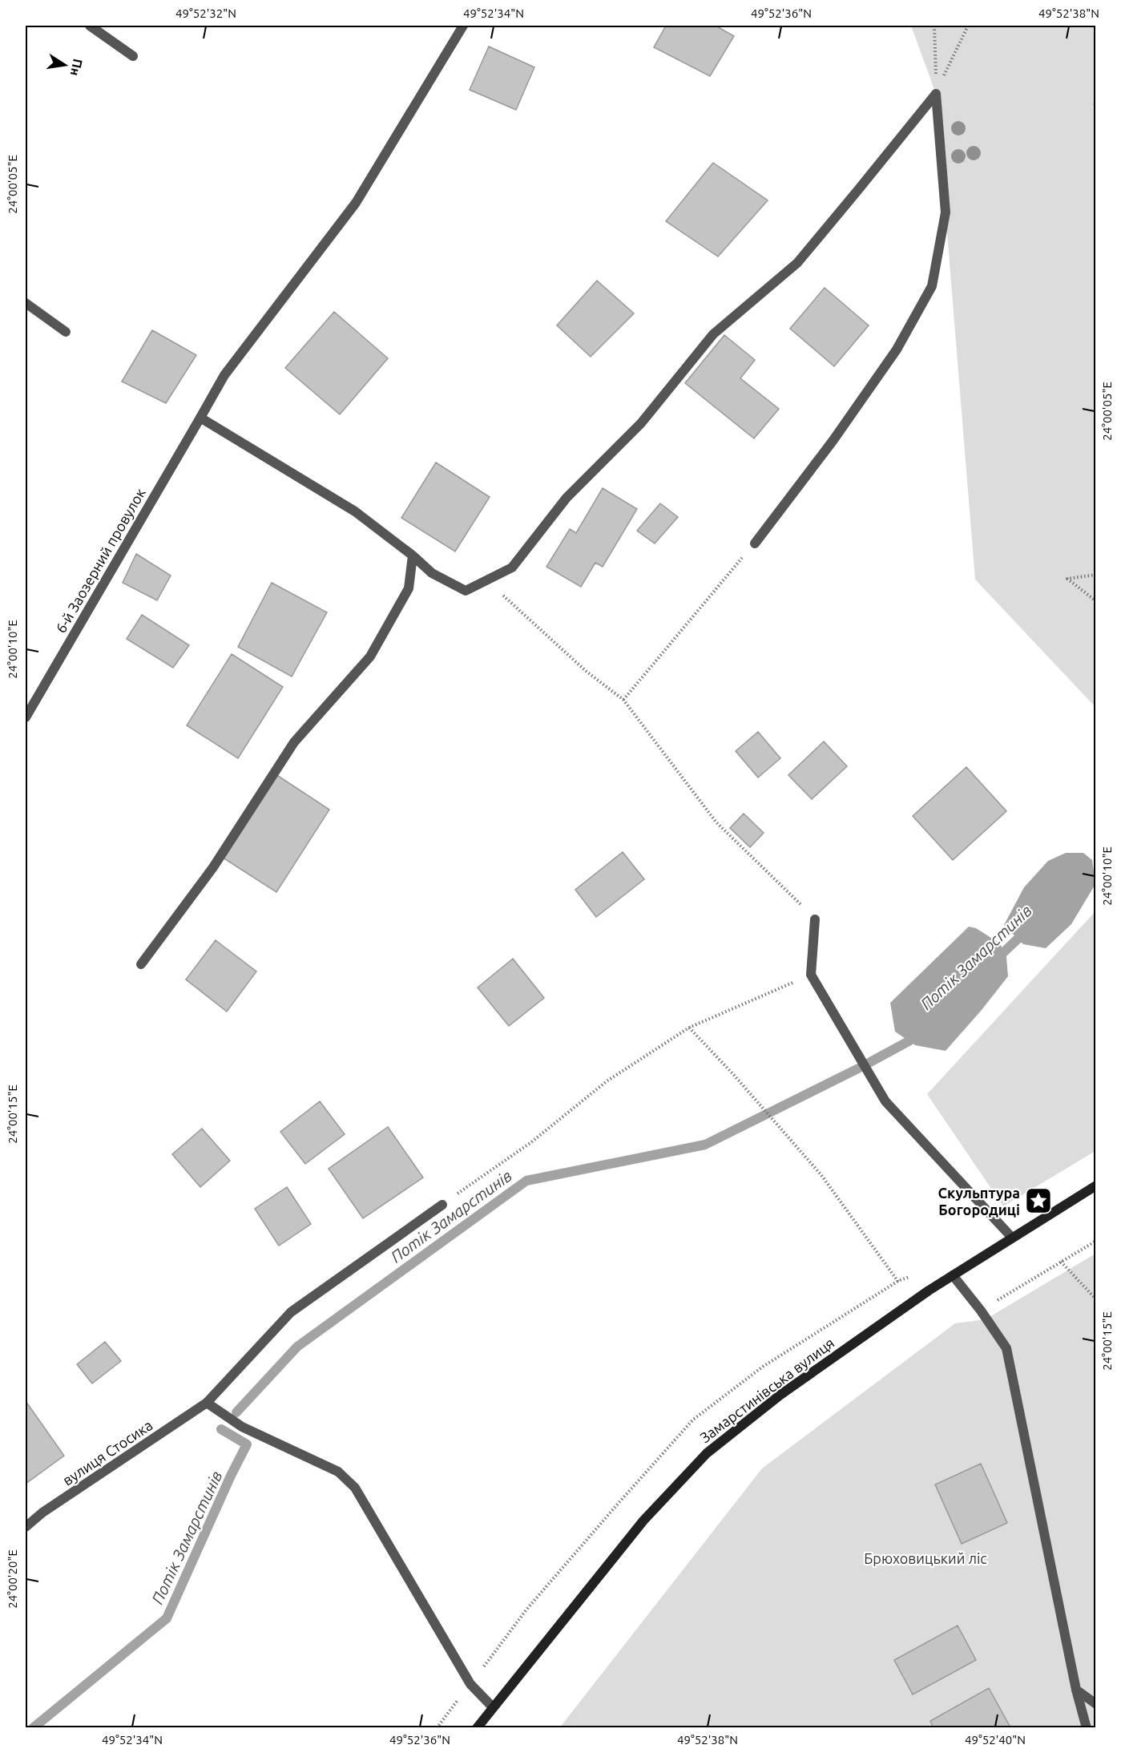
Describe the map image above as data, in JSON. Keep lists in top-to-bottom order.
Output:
{
  "streets": {
    "main road": ["Замарстинівська вулиця"],
    "street": ["6-й Заозерний провулок", "вулиця Стосика"]
  },
  "water": ["Потік Замарстинів"],
  "parks": ["Брюховицький ліс"],
  "places": {
    "place": ["Скульптура Богородиці"]
  },
  "north": "right",
  "coordinates": [
    "49°52'32\"N",
    "49°52'34\"N",
    "49°52'36\"N",
    "49°52'38\"N",
    "24°00'05\"E",
    "24°00'10\"E",
    "24°00'15\"E",
    "24°00'20\"E",
    "49°52'40\"N"
  ]
}
